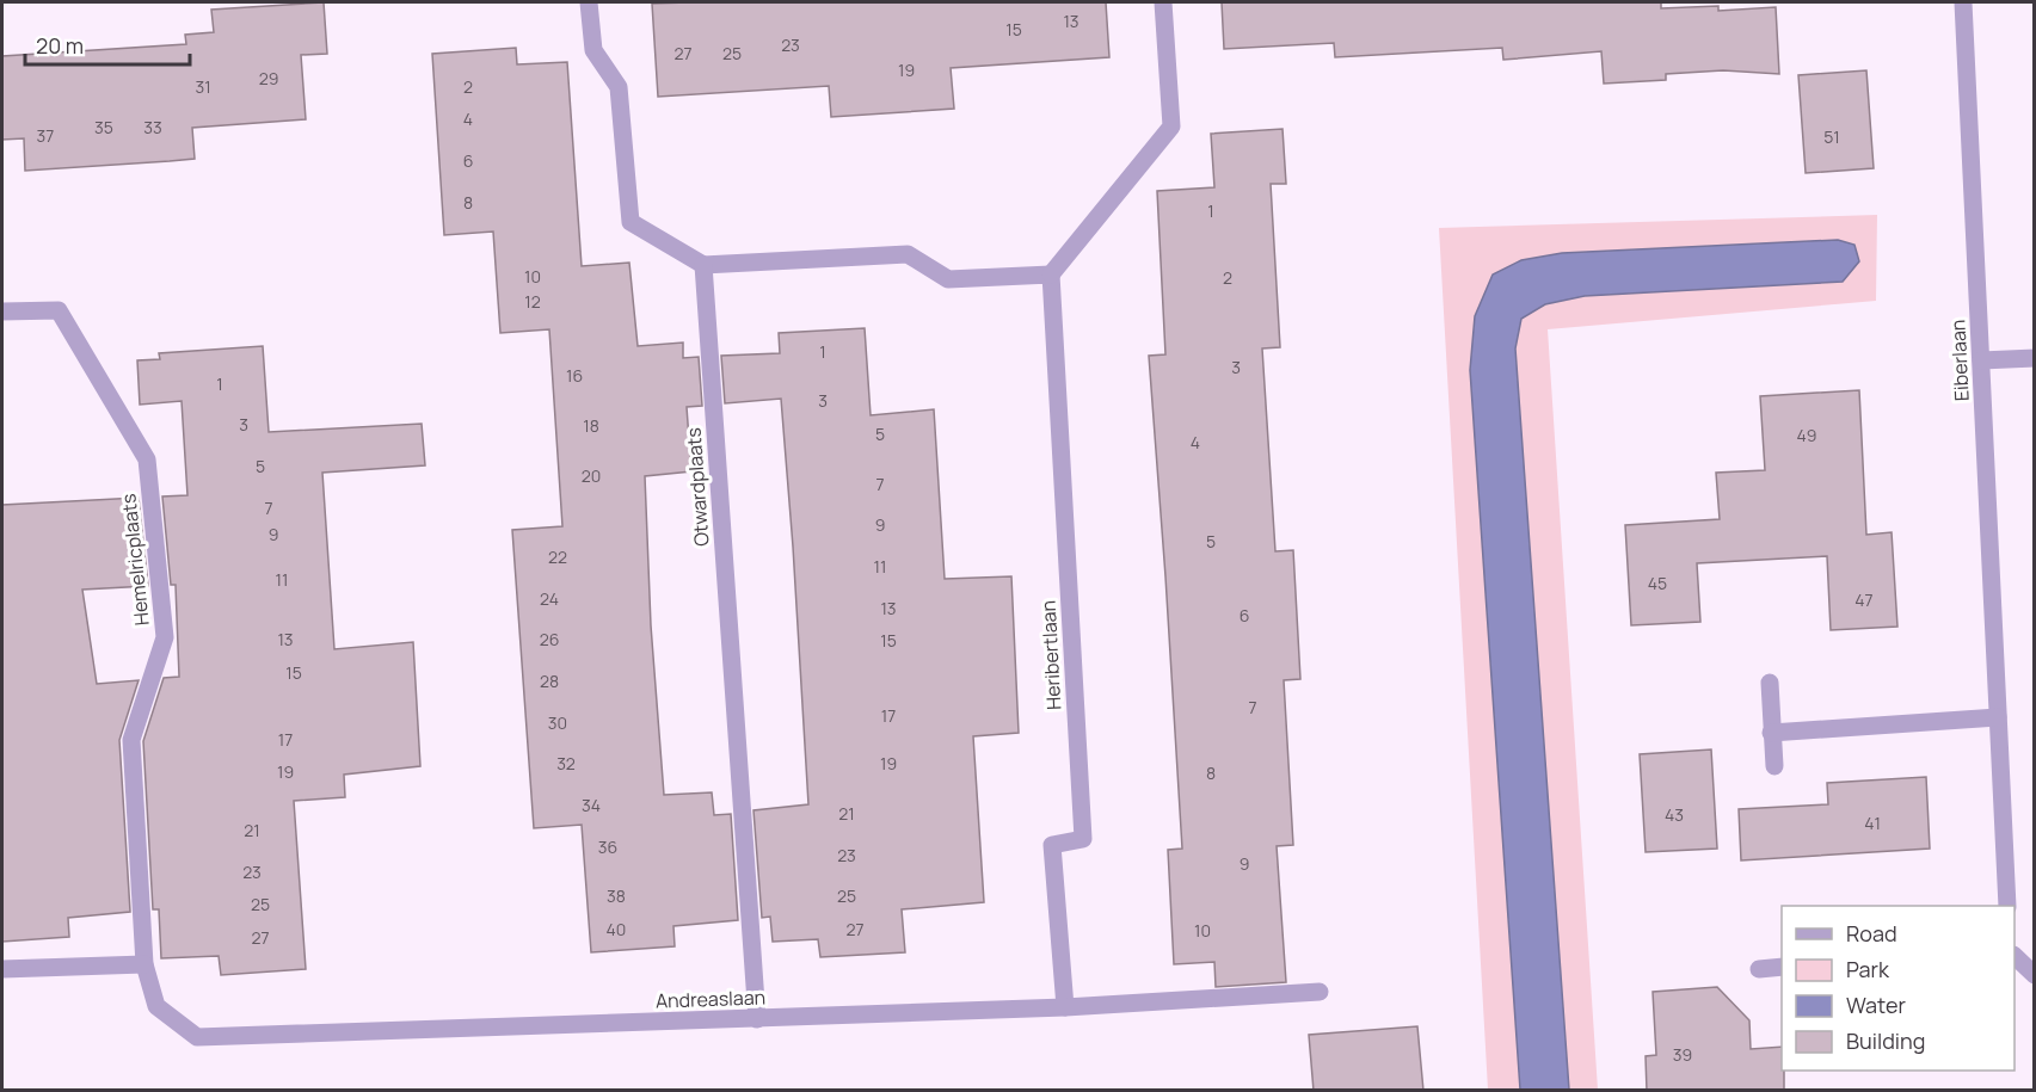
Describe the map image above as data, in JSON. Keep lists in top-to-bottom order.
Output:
{
  "streets": {
    "street": [
      "Eiberlaan",
      "Otwardplaats",
      "Hemelricplaats",
      "Heribertlaan",
      "Andreaslaan"
    ]
  },
  "crossings": [
    ["Otwardplaats", "Andreaslaan"],
    ["Hemelricplaats", "Andreaslaan"],
    ["Heribertlaan", "Andreaslaan"]
  ],
  "house_numbers": [
    "13",
    "15",
    "23",
    "27",
    "25",
    "19",
    "29",
    "31",
    "2",
    "4",
    "35",
    "33",
    "37",
    "51",
    "6",
    "8",
    "1",
    "10",
    "2",
    "12",
    "1",
    "3",
    "16",
    "1",
    "3",
    "3",
    "18",
    "5",
    "49",
    "4",
    "5",
    "20",
    "7",
    "7",
    "9",
    "9",
    "5",
    "22",
    "11",
    "11",
    "45",
    "24",
    "47",
    "13",
    "6",
    "13",
    "26",
    "15",
    "15",
    "28",
    "7",
    "17",
    "30",
    "17",
    "32",
    "19",
    "19",
    "8",
    "34",
    "21",
    "43",
    "41",
    "21",
    "36",
    "23",
    "9",
    "23",
    "38",
    "25",
    "25",
    "40",
    "27",
    "10",
    "27",
    "39"
  ],
  "legend": [
    "Road",
    "Park",
    "Water",
    "Building"
  ],
  "scale_bar": "20 m"
}
